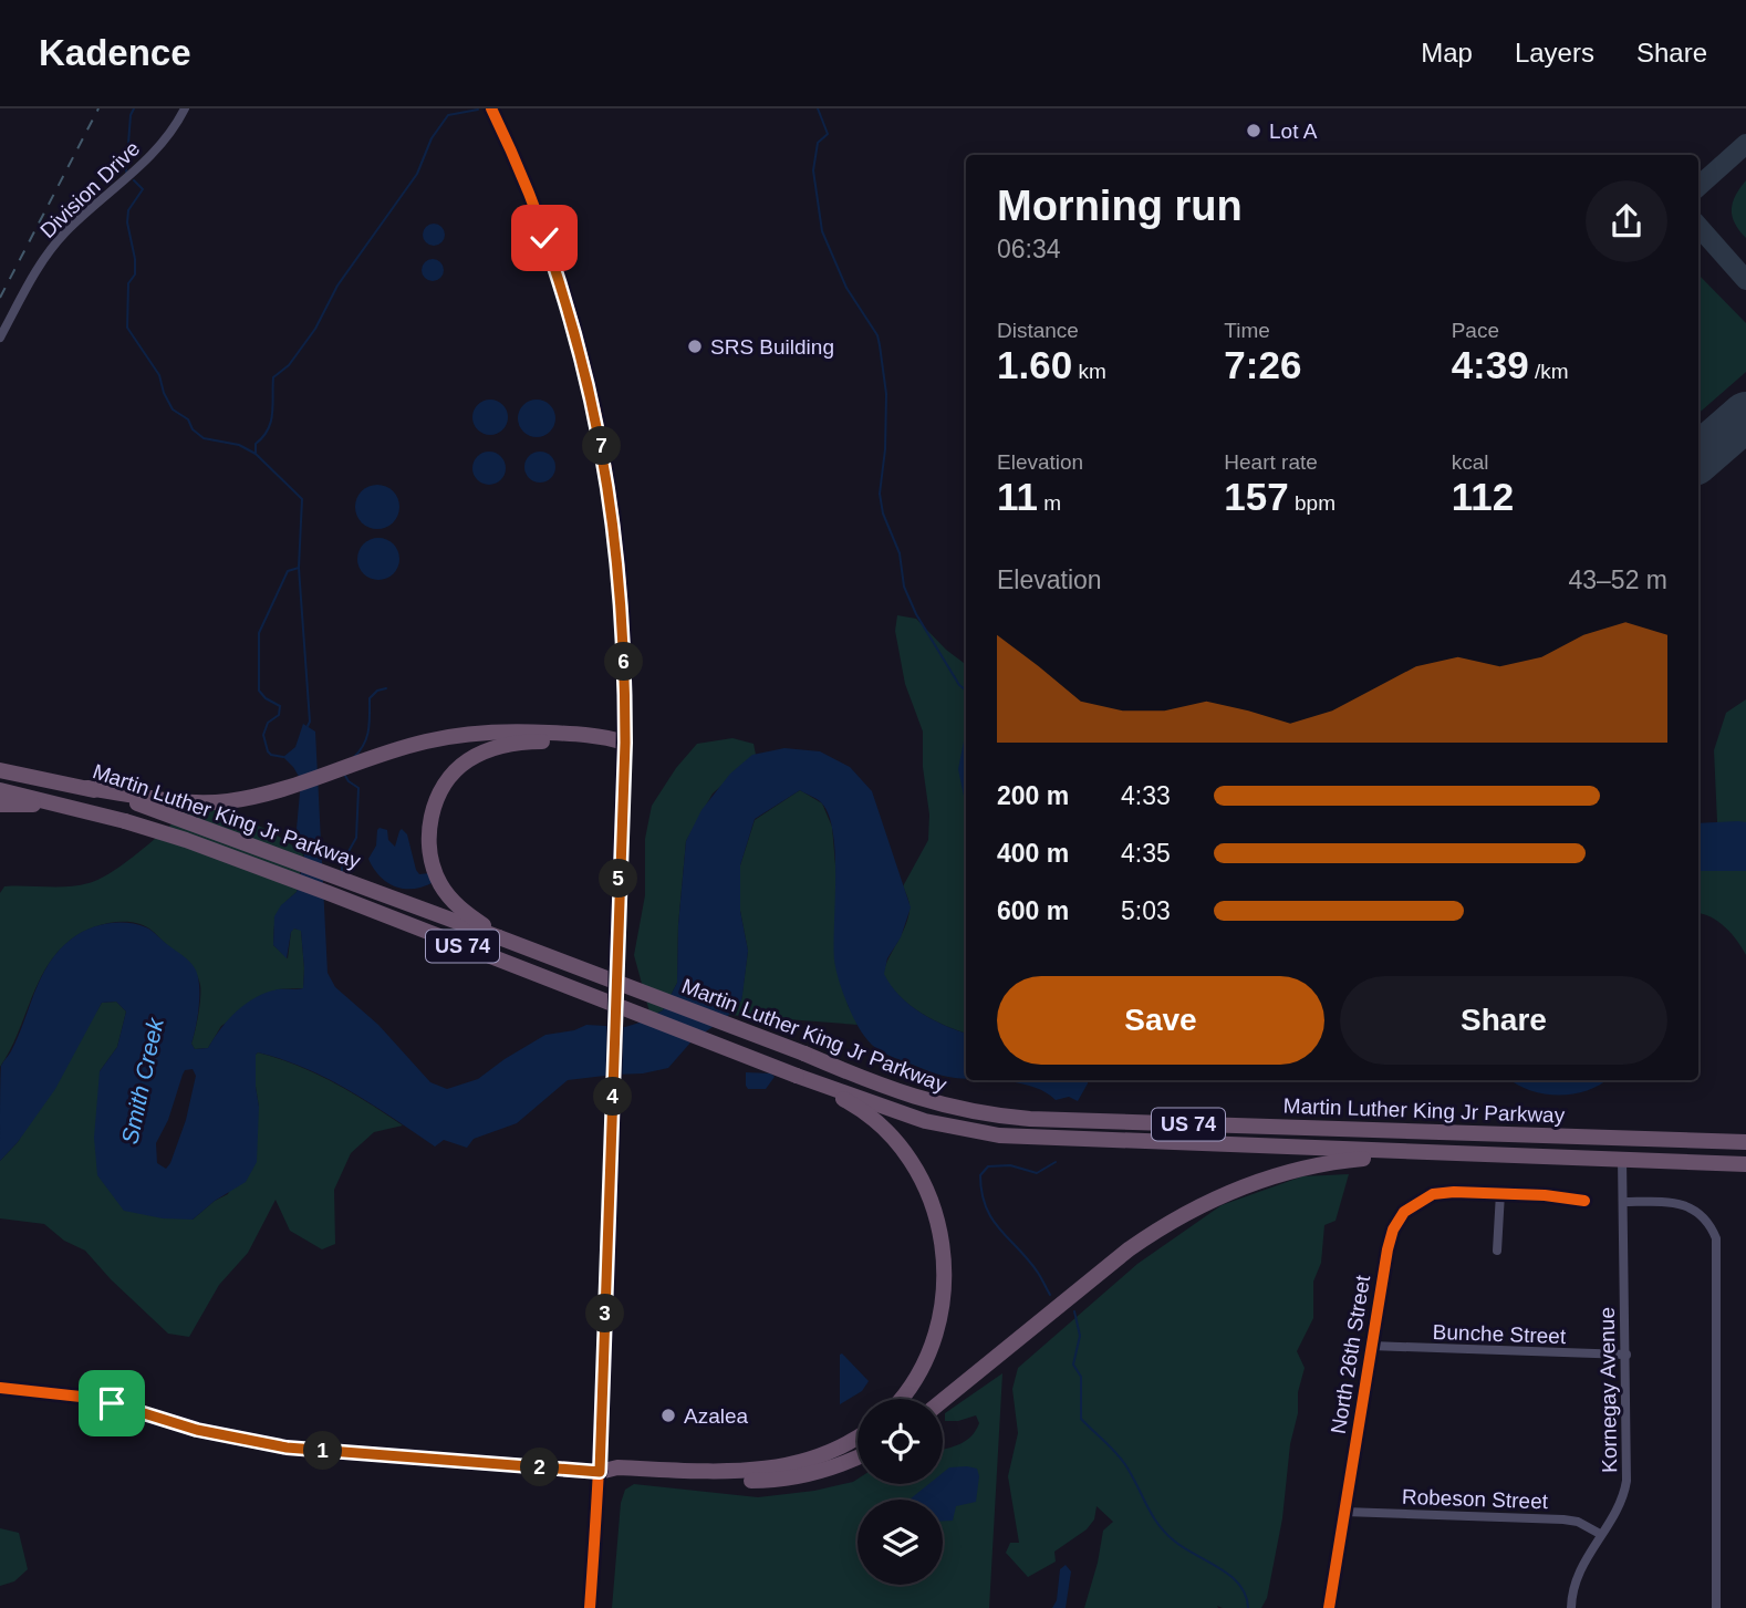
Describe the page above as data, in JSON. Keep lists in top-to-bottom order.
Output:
{
  "streets": {
    "highway": ["Martin Luther King Jr Parkway", "US 74"],
    "street": [
      "Division Drive",
      "Bunche Street",
      "North 26th Street",
      "Kornegay Avenue",
      "Robeson Street"
    ]
  },
  "crossings": [
    ["Martin Luther King Jr Parkway", "Kornegay Avenue"],
    ["Bunche Street", "North 26th Street"],
    ["Bunche Street", "Kornegay Avenue"],
    ["North 26th Street", "Robeson Street"],
    ["Kornegay Avenue", "Robeson Street"]
  ],
  "water": ["Smith Creek"],
  "places": ["Lot A", "SRS Building", "Azalea"],
  "page": {
    "header": "Kadence",
    "nav": ["Map", "Layers", "Share"],
    "heading": ["Morning run", "06:34"],
    "stats": [
      ["Distance", "1.60 km"],
      ["Time", "7:26"],
      ["Pace", "4:39 /km"],
      ["Elevation", "11 m"],
      ["Heart rate", "157 bpm"],
      ["kcal", "112"]
    ],
    "pins": [
      "7",
      "6",
      "5",
      "4",
      "3",
      "1",
      "2"
    ],
    "chart": ["Elevation", "43–52 m"],
    "list": [
      {
        "name": "200 m",
        "note": "4:33"
      },
      {
        "name": "400 m",
        "note": "4:35"
      },
      {
        "name": "600 m",
        "note": "5:03"
      }
    ],
    "buttons": ["Save", "Share"]
  }
}
